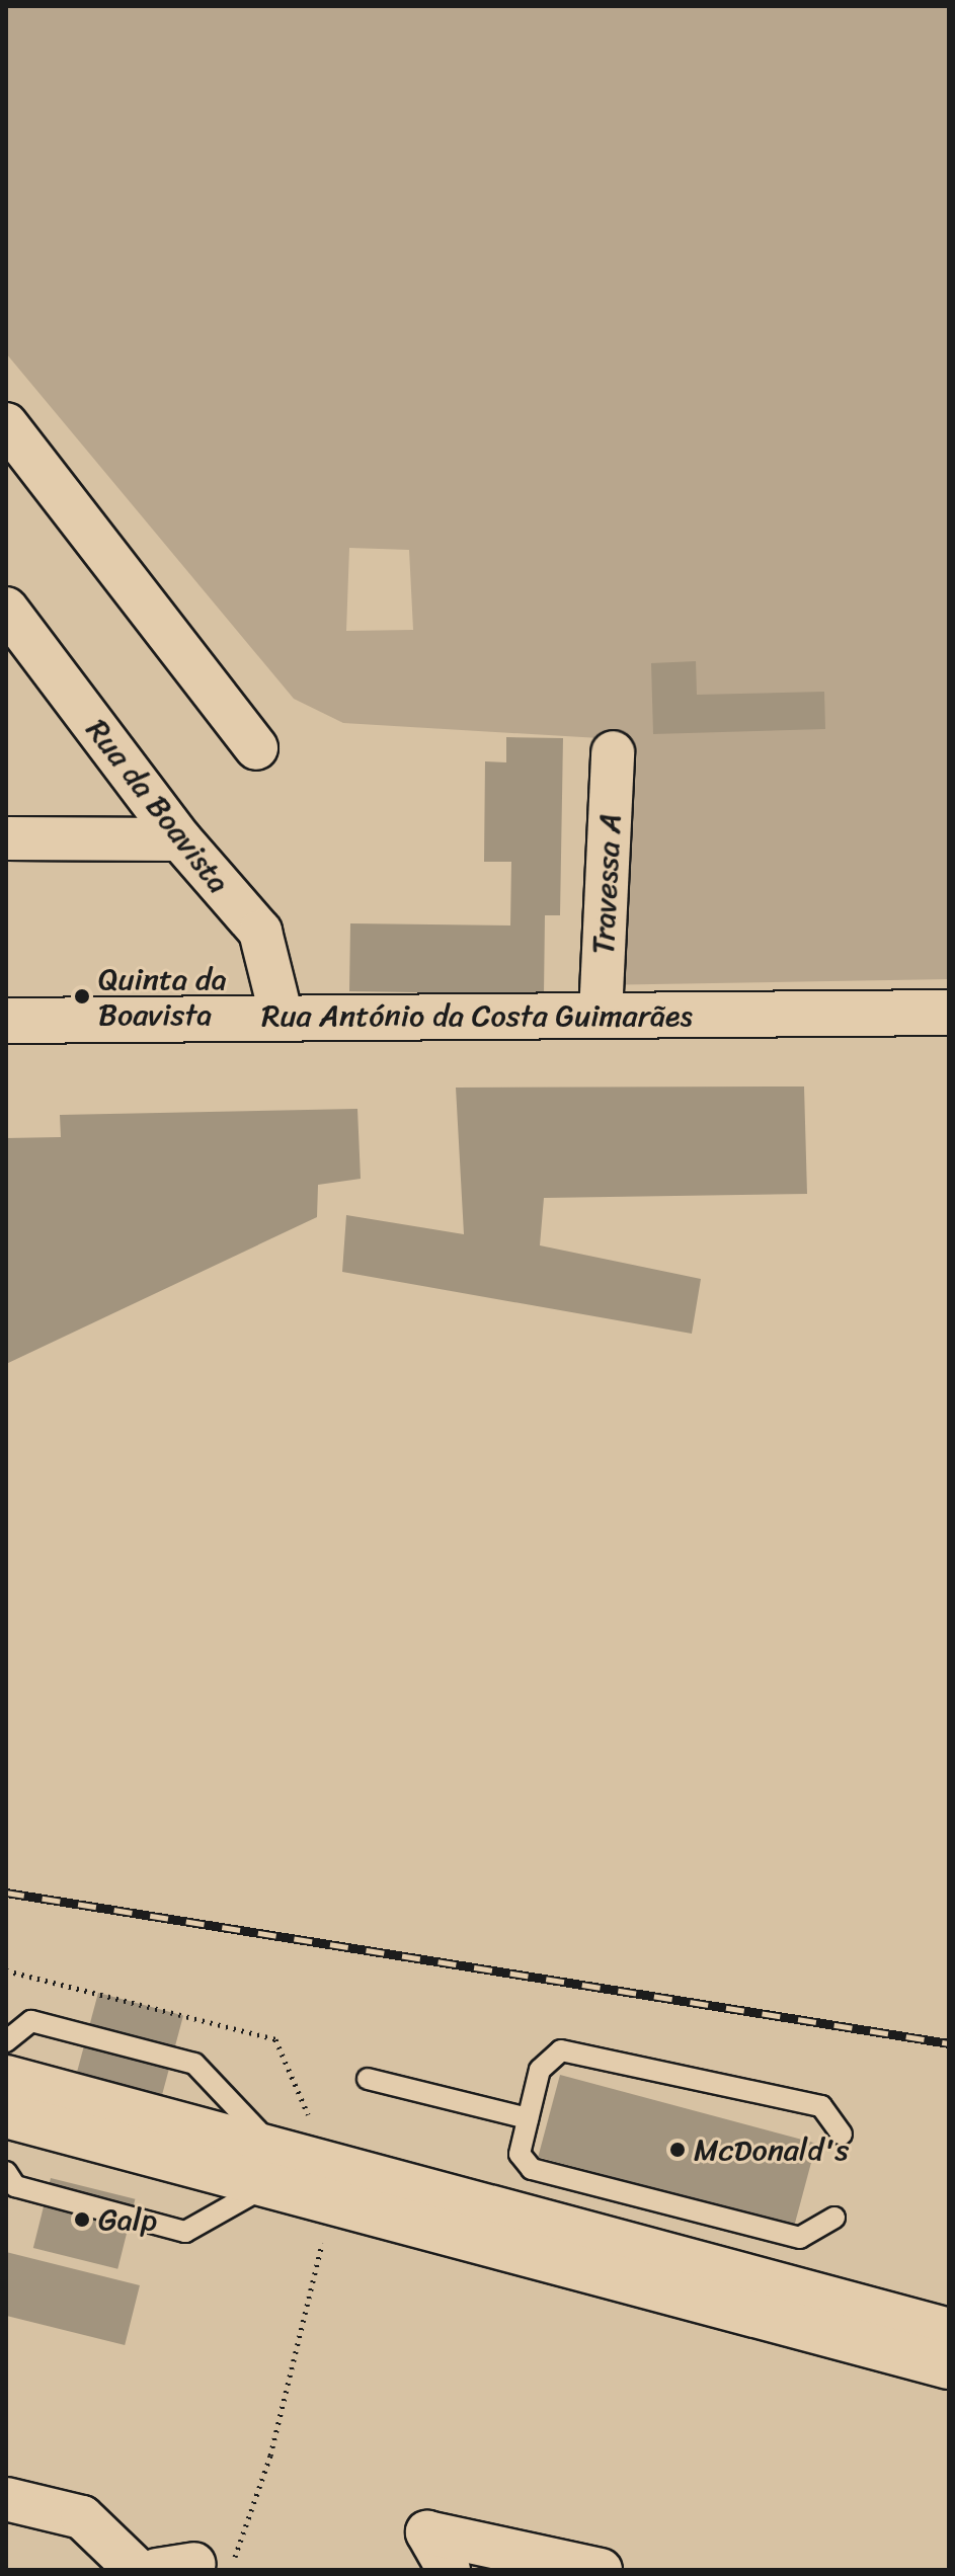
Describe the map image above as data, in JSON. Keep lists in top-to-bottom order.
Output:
{
  "streets": {
    "main road": ["Rua António da Costa Guimarães"],
    "street": ["Rua da Boavista", "Travessa A"]
  },
  "crossings": [
    ["Rua da Boavista", "Rua António da Costa Guimarães"],
    ["Travessa A", "Rua António da Costa Guimarães"]
  ],
  "places": ["Quinta da Boavista", "McDonald's", "Galp"]
}
